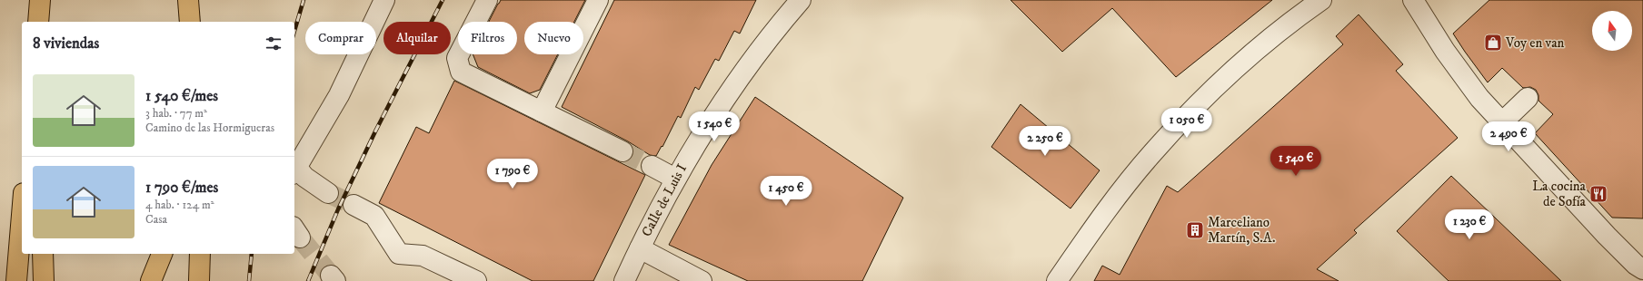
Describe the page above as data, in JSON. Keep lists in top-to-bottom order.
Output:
{
  "streets": {
    "street": ["Calle de Luis I"]
  },
  "places": {
    "shop": ["Voy en van"],
    "restaurant": ["La cocina de Sofía"],
    "building": ["Marceliano Martín, S.A."]
  },
  "north": "top",
  "page": {
    "chip": [
      "Comprar",
      "Alquilar",
      "Filtros",
      "Nuevo"
    ],
    "heading": "8 viviendas",
    "list": [
      {
        "name": "1 540 €/mes",
        "note": "3 hab. · 77 m² · Camino de las Hormigueras"
      },
      {
        "name": "1 790 €/mes",
        "note": "4 hab. · 124 m² · Casa"
      }
    ],
    "price": [
      "1 050 €",
      "1 540 €",
      "2 490 €",
      "2 250 €",
      "1 540 €",
      "1 790 €",
      "1 450 €",
      "1 230 €"
    ]
  }
}
